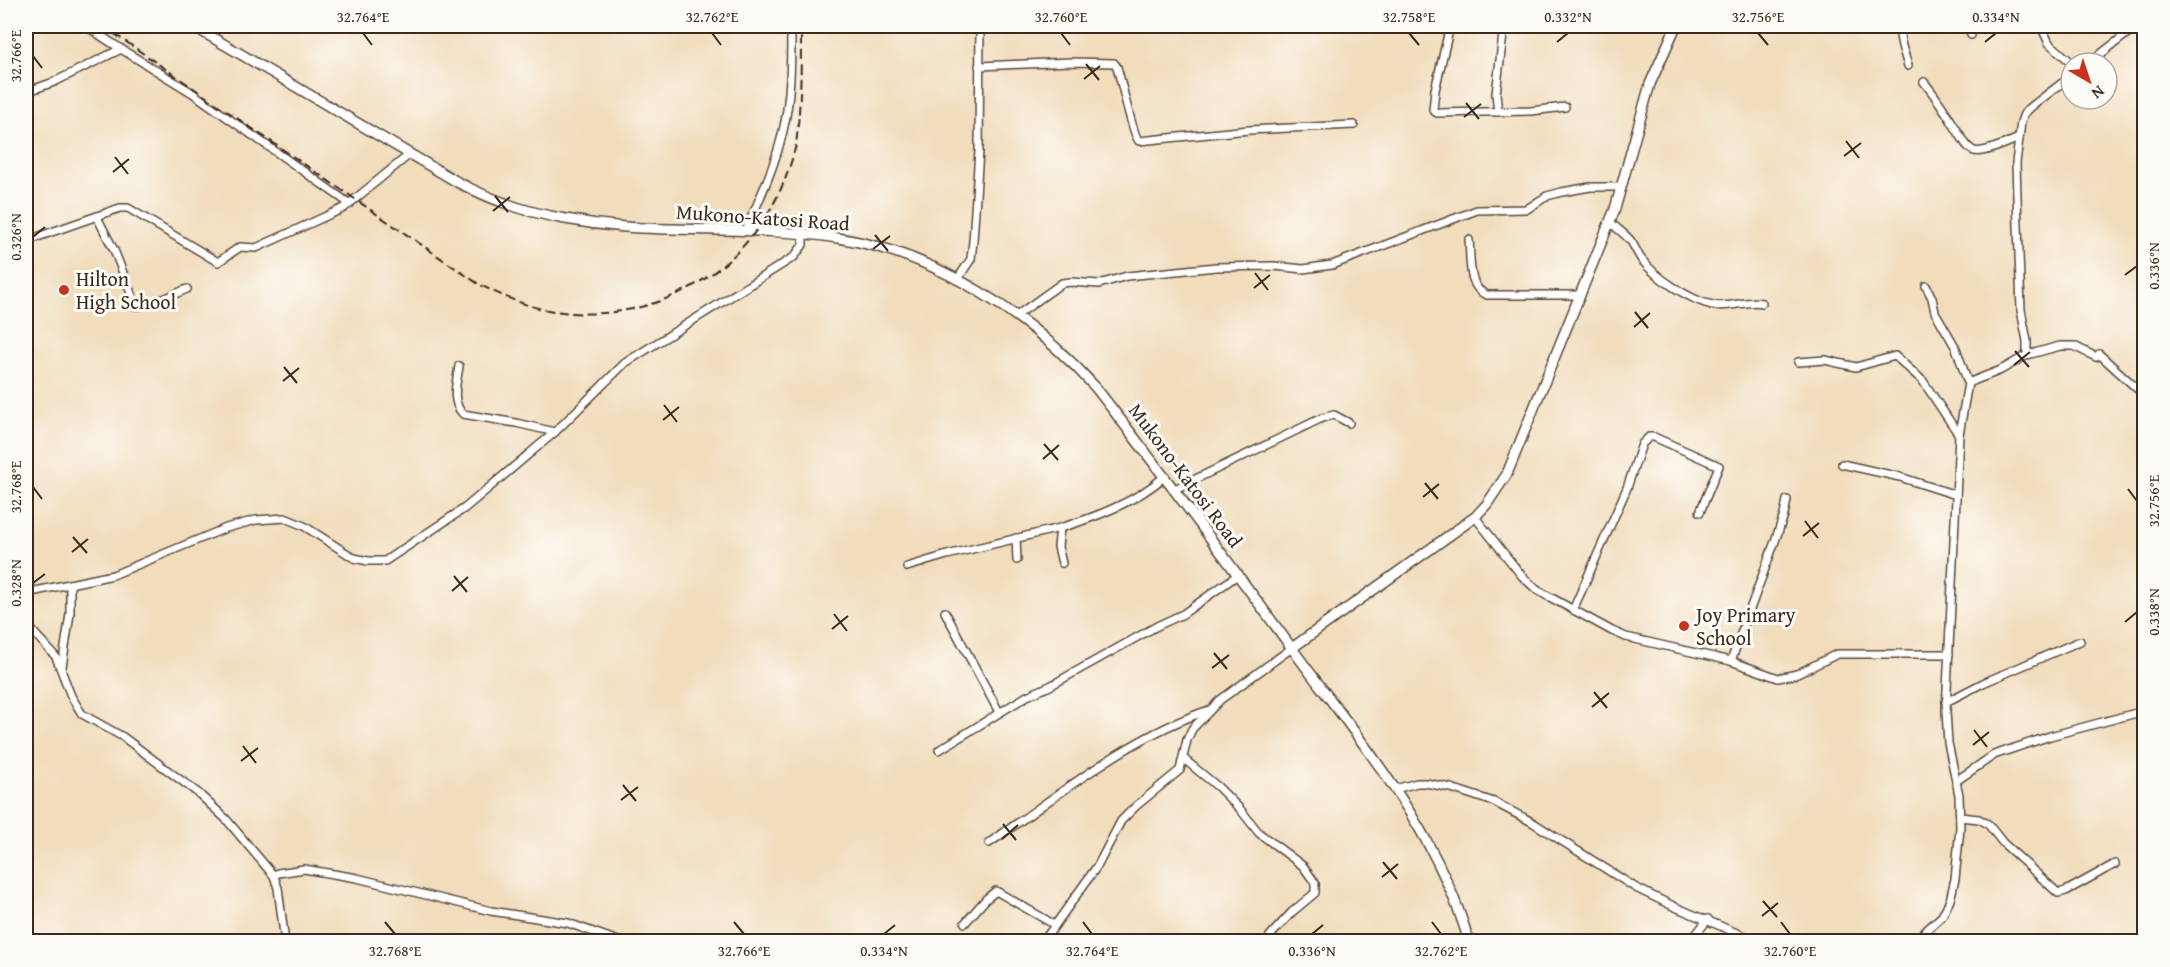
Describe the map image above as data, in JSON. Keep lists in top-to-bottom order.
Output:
{
  "streets": {
    "main road": ["Mukono-Katosi Road"]
  },
  "places": ["Hilton High School", "Joy Primary School"],
  "north": "bottom right",
  "coordinates": [
    "32.764°E",
    "32.762°E",
    "32.760°E",
    "32.758°E",
    "0.332°N",
    "32.756°E",
    "0.334°N",
    "32.766°E",
    "0.326°N",
    "0.336°N",
    "32.768°E",
    "0.328°N",
    "0.338°N"
  ]
}
